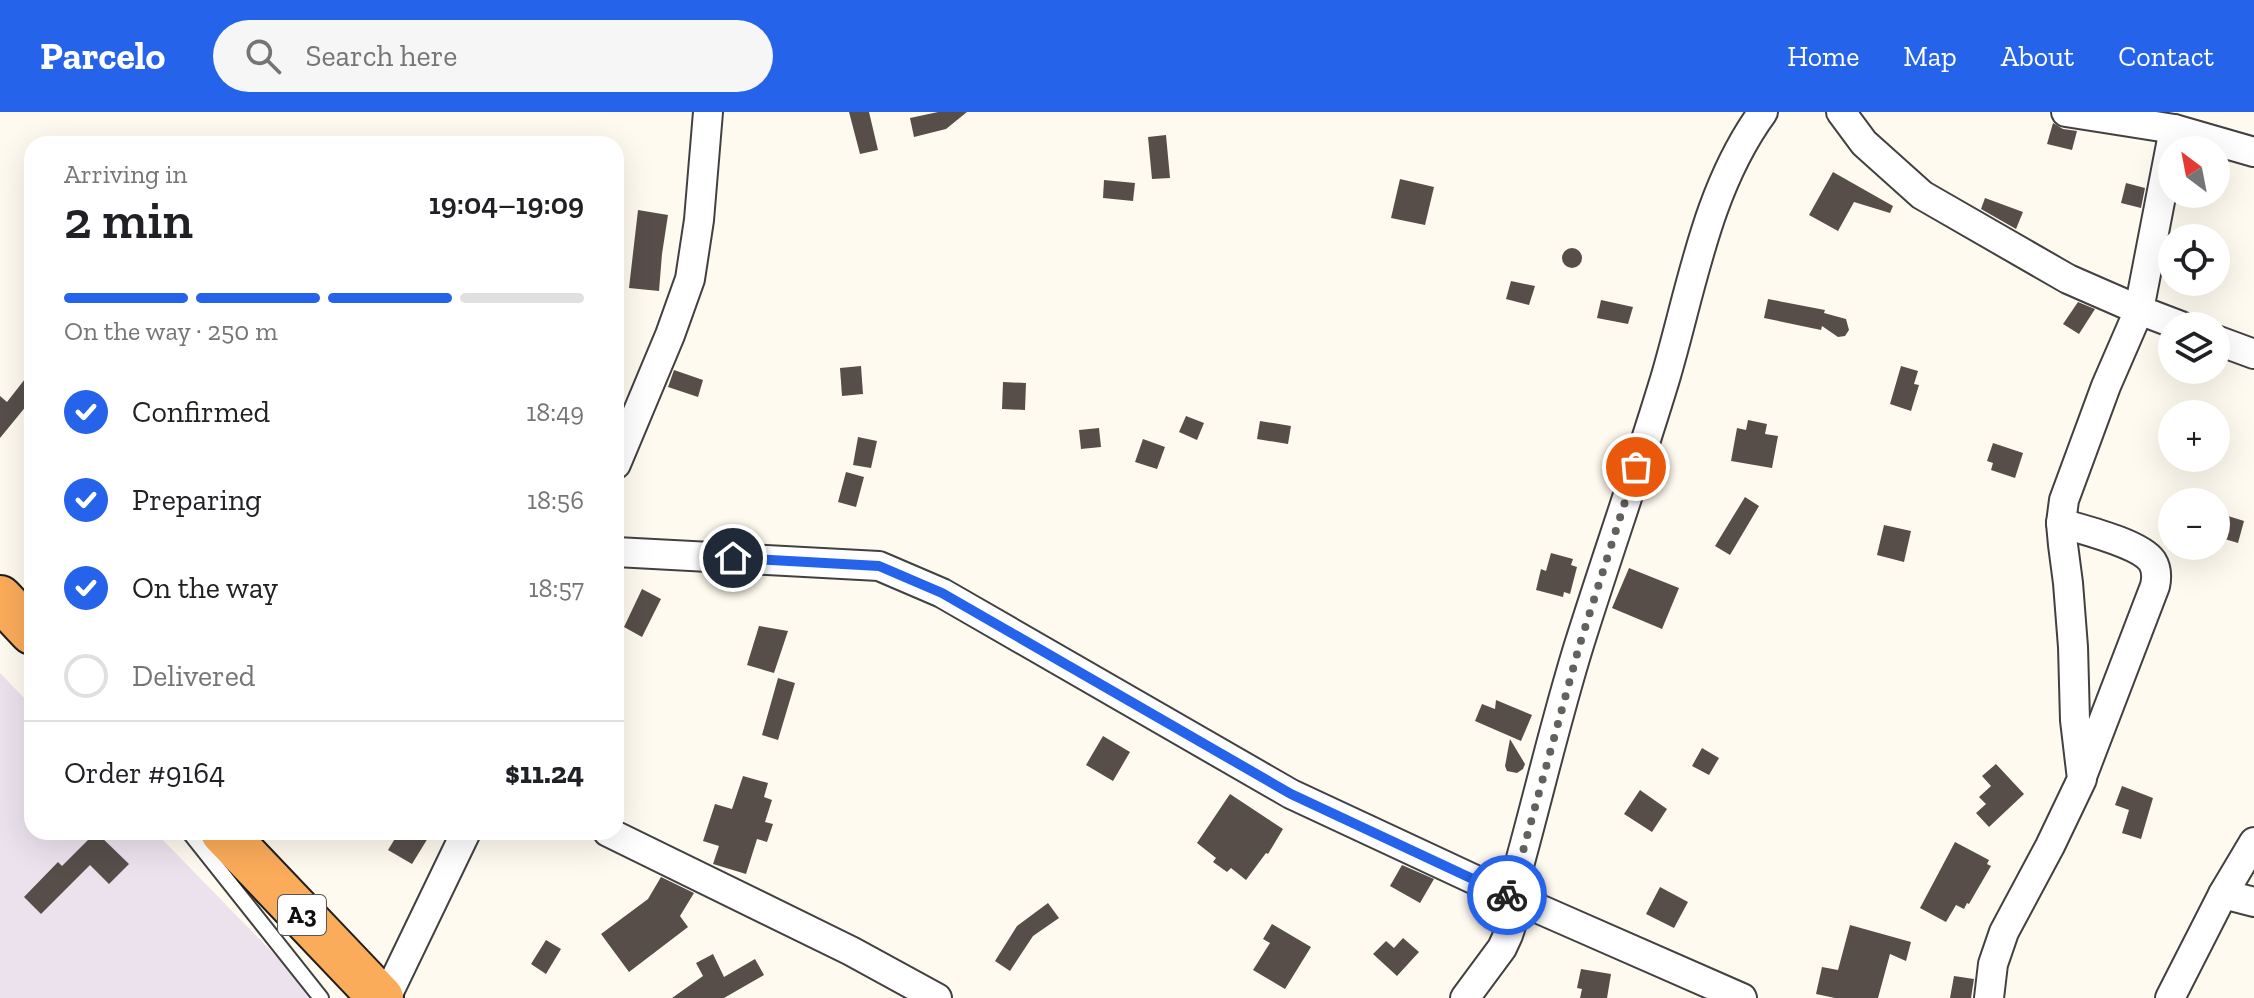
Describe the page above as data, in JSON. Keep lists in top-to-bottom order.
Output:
{
  "streets": {
    "highway": ["A3"]
  },
  "north": "top left",
  "page": {
    "header": "Parcelo",
    "search": "Search here",
    "nav": [
      "Home",
      "Map",
      "About",
      "Contact"
    ],
    "map_buttons": ["+", "−"],
    "heading": ["2 min", "Arriving in", "19:04–19:09"],
    "panel": ["Order #9164", "$11.24"],
    "bar": "On the way · 250 m",
    "list": [
      ["Confirmed", "18:49"],
      ["Preparing", "18:56"],
      ["On the way", "18:57"],
      "Delivered"
    ]
  }
}
